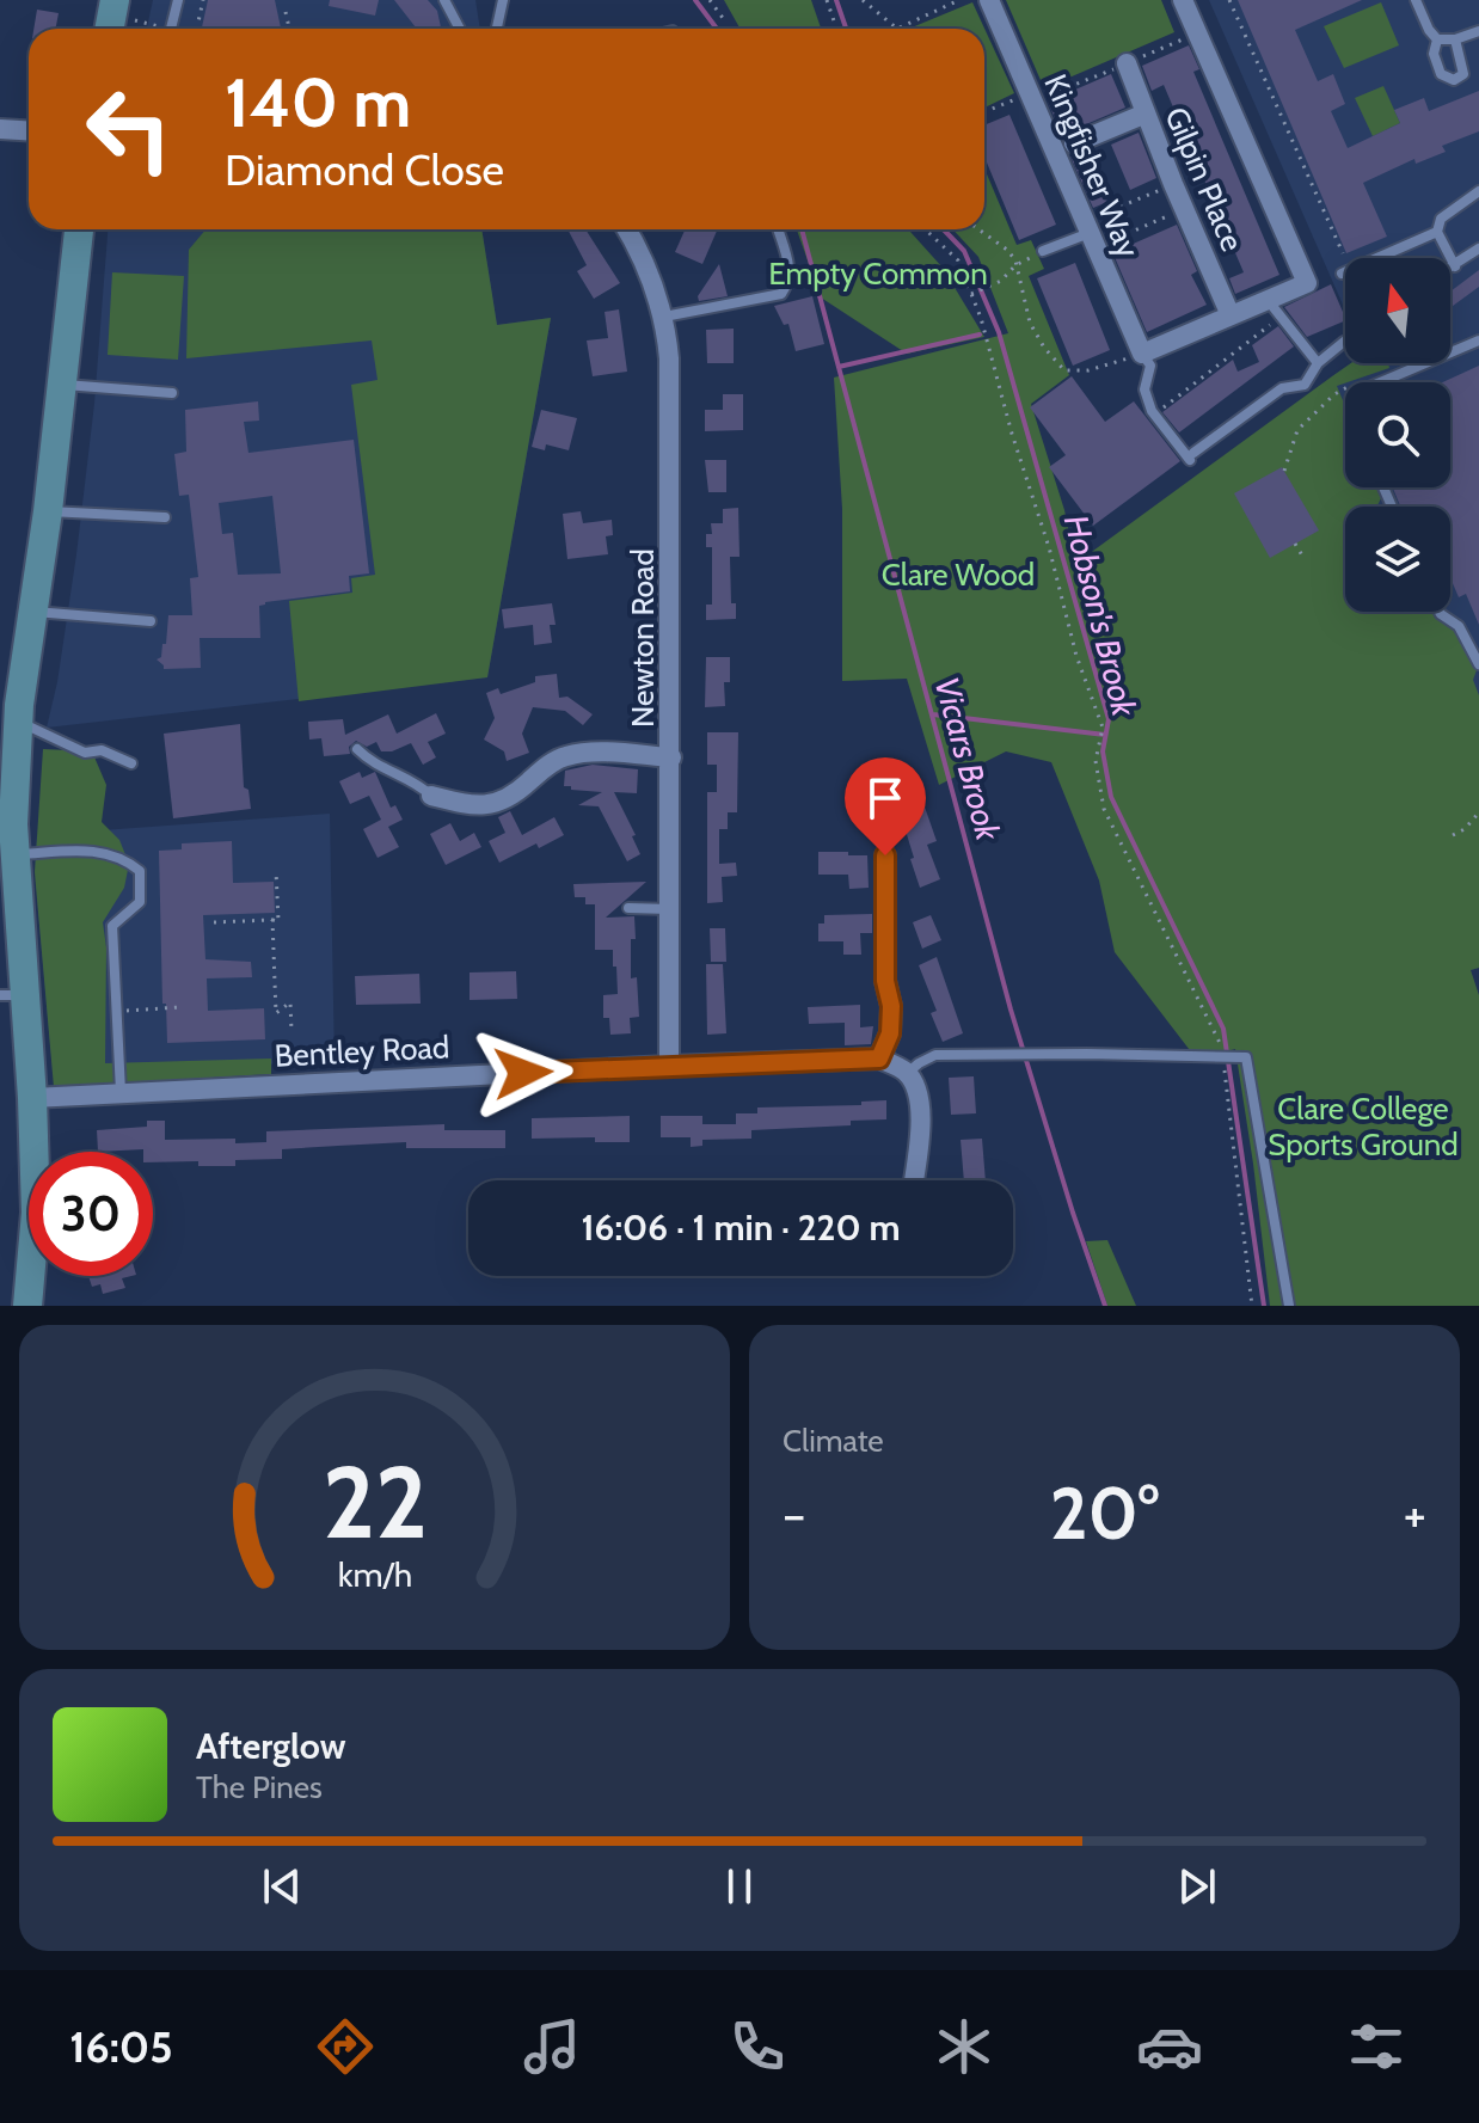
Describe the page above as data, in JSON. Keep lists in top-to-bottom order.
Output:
{
  "streets": {
    "street": [
      "Kingfisher Way",
      "Gilpin Place",
      "Newton Road",
      "Bentley Road"
    ]
  },
  "crossings": [
    ["Newton Road", "Bentley Road"]
  ],
  "water": ["Hobson's Brook", "Vicars Brook"],
  "parks": ["Empty Common", "Clare Wood", "Clare College Sports Ground"],
  "north": "top",
  "page": {
    "turn": ["140 m", "Diamond Close"],
    "limit": "30",
    "trip": "16:06 · 1 min · 220 m",
    "tile": "Climate",
    "heat": ["−", "20°", "+"],
    "song": ["Afterglow", "The Pines"],
    "tabs": "16:05",
    "gauge": ["22", "km/h"]
  }
}
